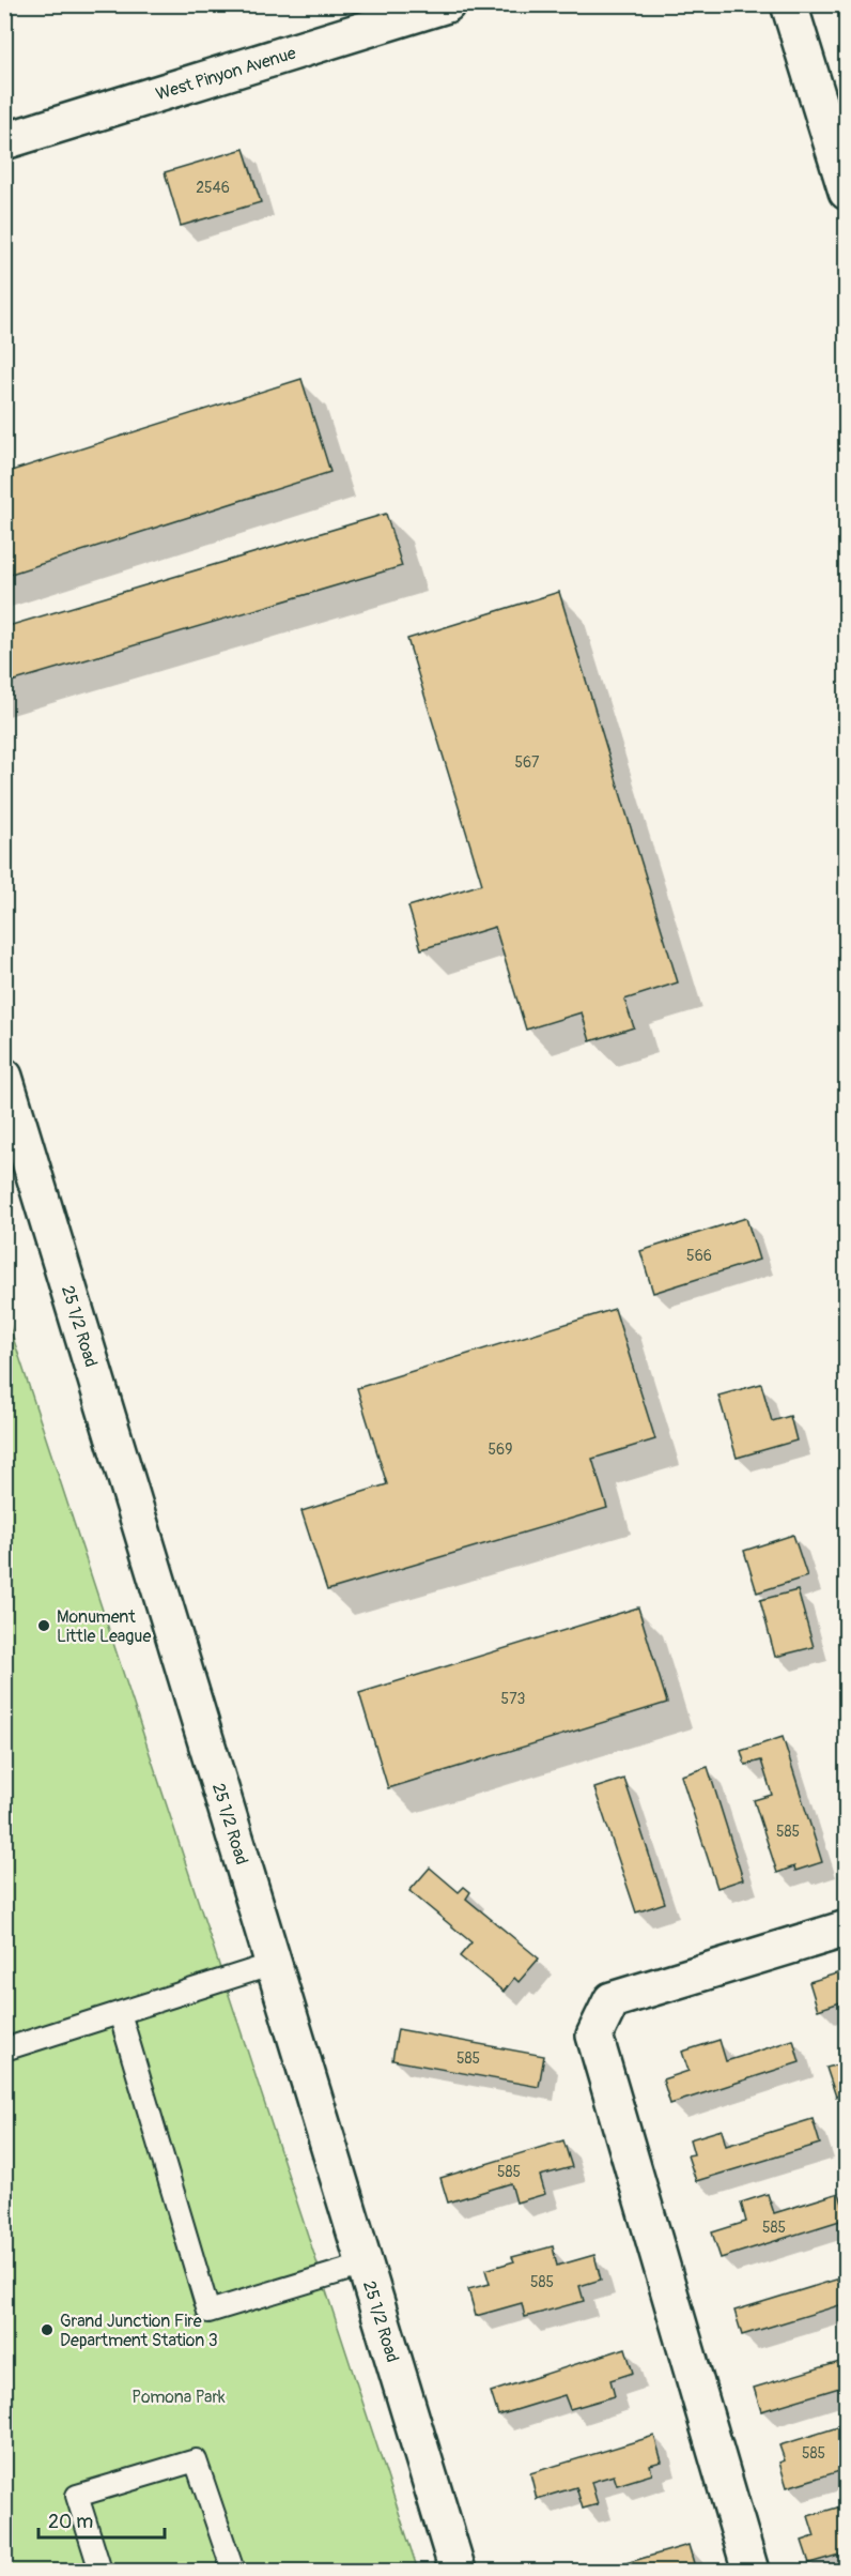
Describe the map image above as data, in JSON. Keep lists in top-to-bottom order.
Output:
{
  "streets": {
    "street": ["West Pinyon Avenue", "25 1/2 Road"]
  },
  "parks": ["Pomona Park"],
  "places": ["Monument Little League", "Grand Junction Fire Department Station 3"],
  "house_numbers": [
    "2546",
    "567",
    "566",
    "569",
    "573",
    "585",
    "585",
    "585",
    "585",
    "585",
    "585"
  ],
  "scale_bar": "20 m"
}
